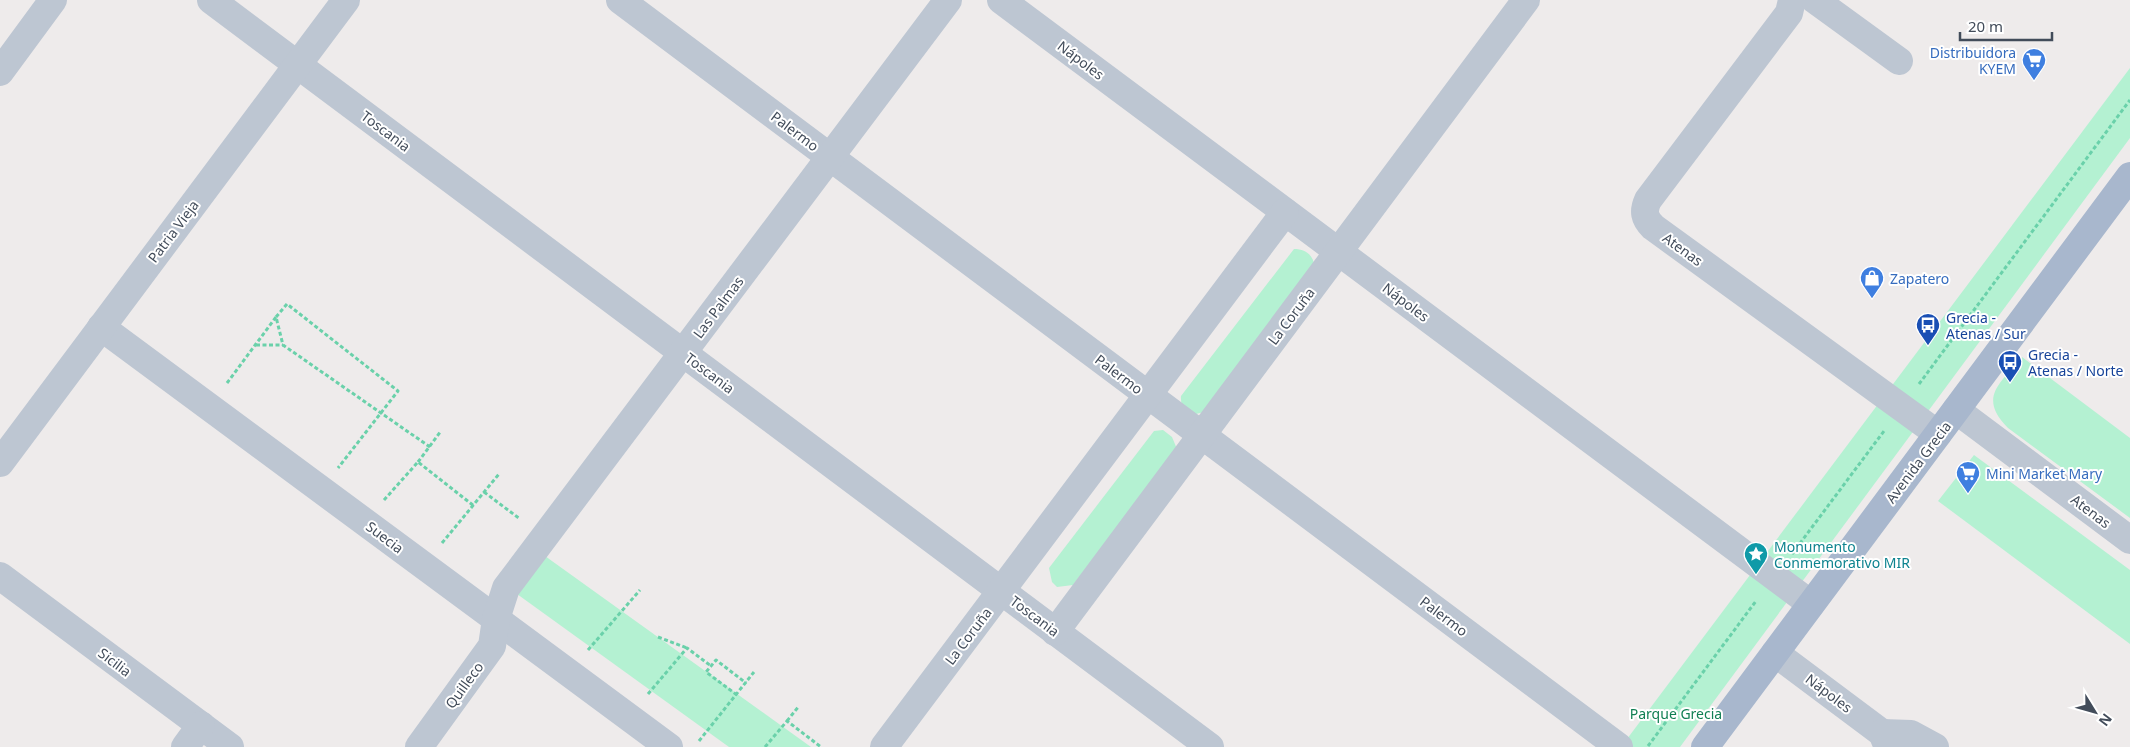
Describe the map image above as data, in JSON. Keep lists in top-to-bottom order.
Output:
{
  "streets": {
    "main road": ["Avenida Grecia"],
    "street": [
      "Nápoles",
      "Toscania",
      "Palermo",
      "Patria Vieja",
      "Atenas",
      "Las Palmas",
      "La Coruña",
      "Suecia",
      "Sicilia",
      "Quilleco"
    ]
  },
  "crossings": [
    ["Nápoles", "La Coruña"],
    ["Nápoles", "Avenida Grecia"],
    ["Toscania", "Patria Vieja"],
    ["Toscania", "Las Palmas"],
    ["Toscania", "La Coruña"],
    ["Palermo", "Las Palmas"],
    ["Palermo", "La Coruña"],
    ["Patria Vieja", "Suecia"],
    ["Atenas", "Avenida Grecia"],
    ["Las Palmas", "Suecia"],
    ["Las Palmas", "Quilleco"],
    ["Suecia", "Quilleco"]
  ],
  "parks": ["Parque Grecia"],
  "places": {
    "supermarket": ["Distribuidora KYEM", "Mini Market Mary"],
    "shop": ["Zapatero"],
    "bus stop": ["Grecia - Atenas / Sur", "Grecia - Atenas / Norte"],
    "place": ["Monumento Conmemorativo MIR"]
  },
  "scale_bar": "20 m",
  "north": "bottom right"
}
